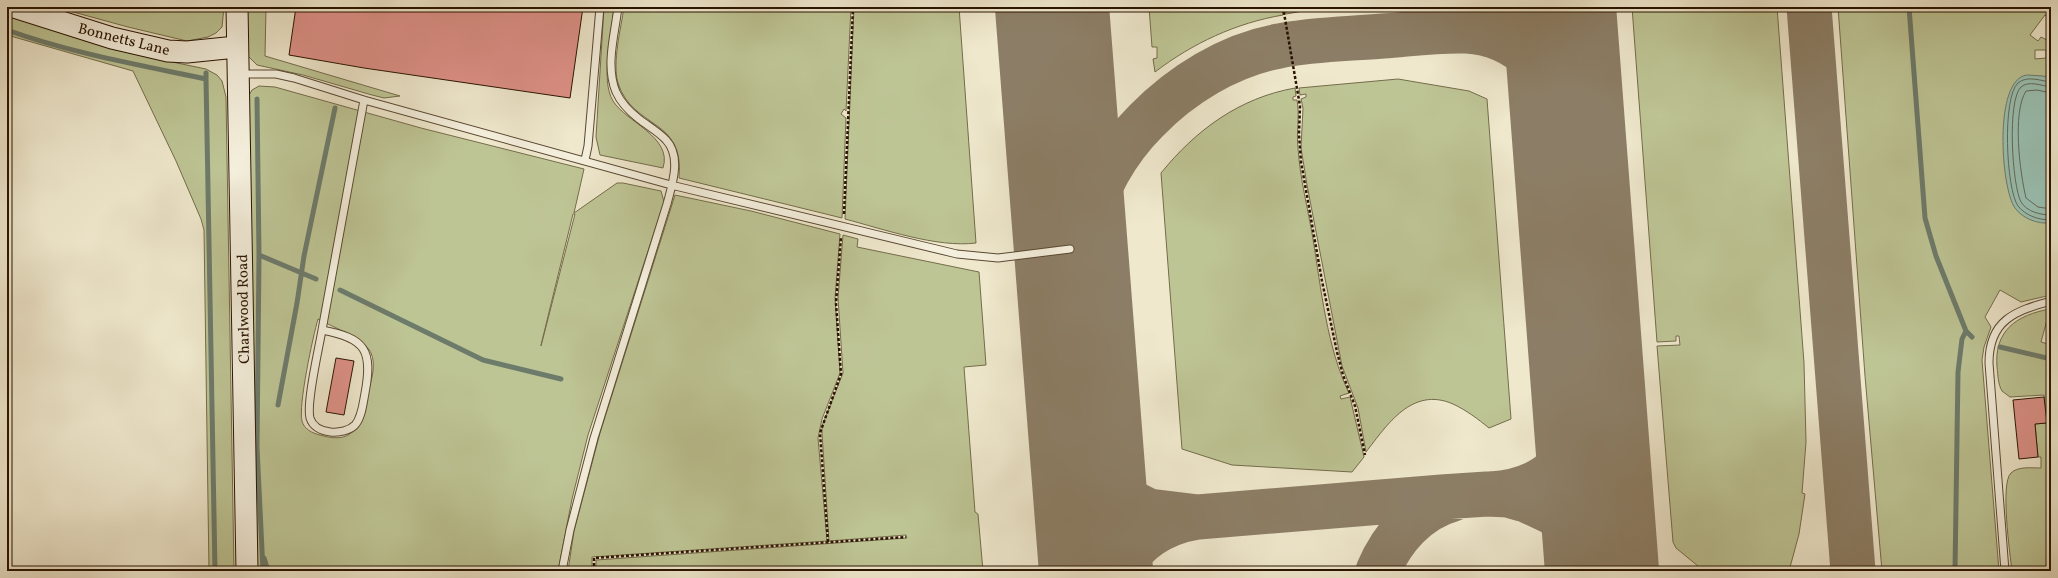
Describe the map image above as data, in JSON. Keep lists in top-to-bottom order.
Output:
{
  "streets": {
    "street": ["Bonnetts Lane", "Charlwood Road"]
  },
  "crossings": [
    ["Bonnetts Lane", "Charlwood Road"]
  ]
}
